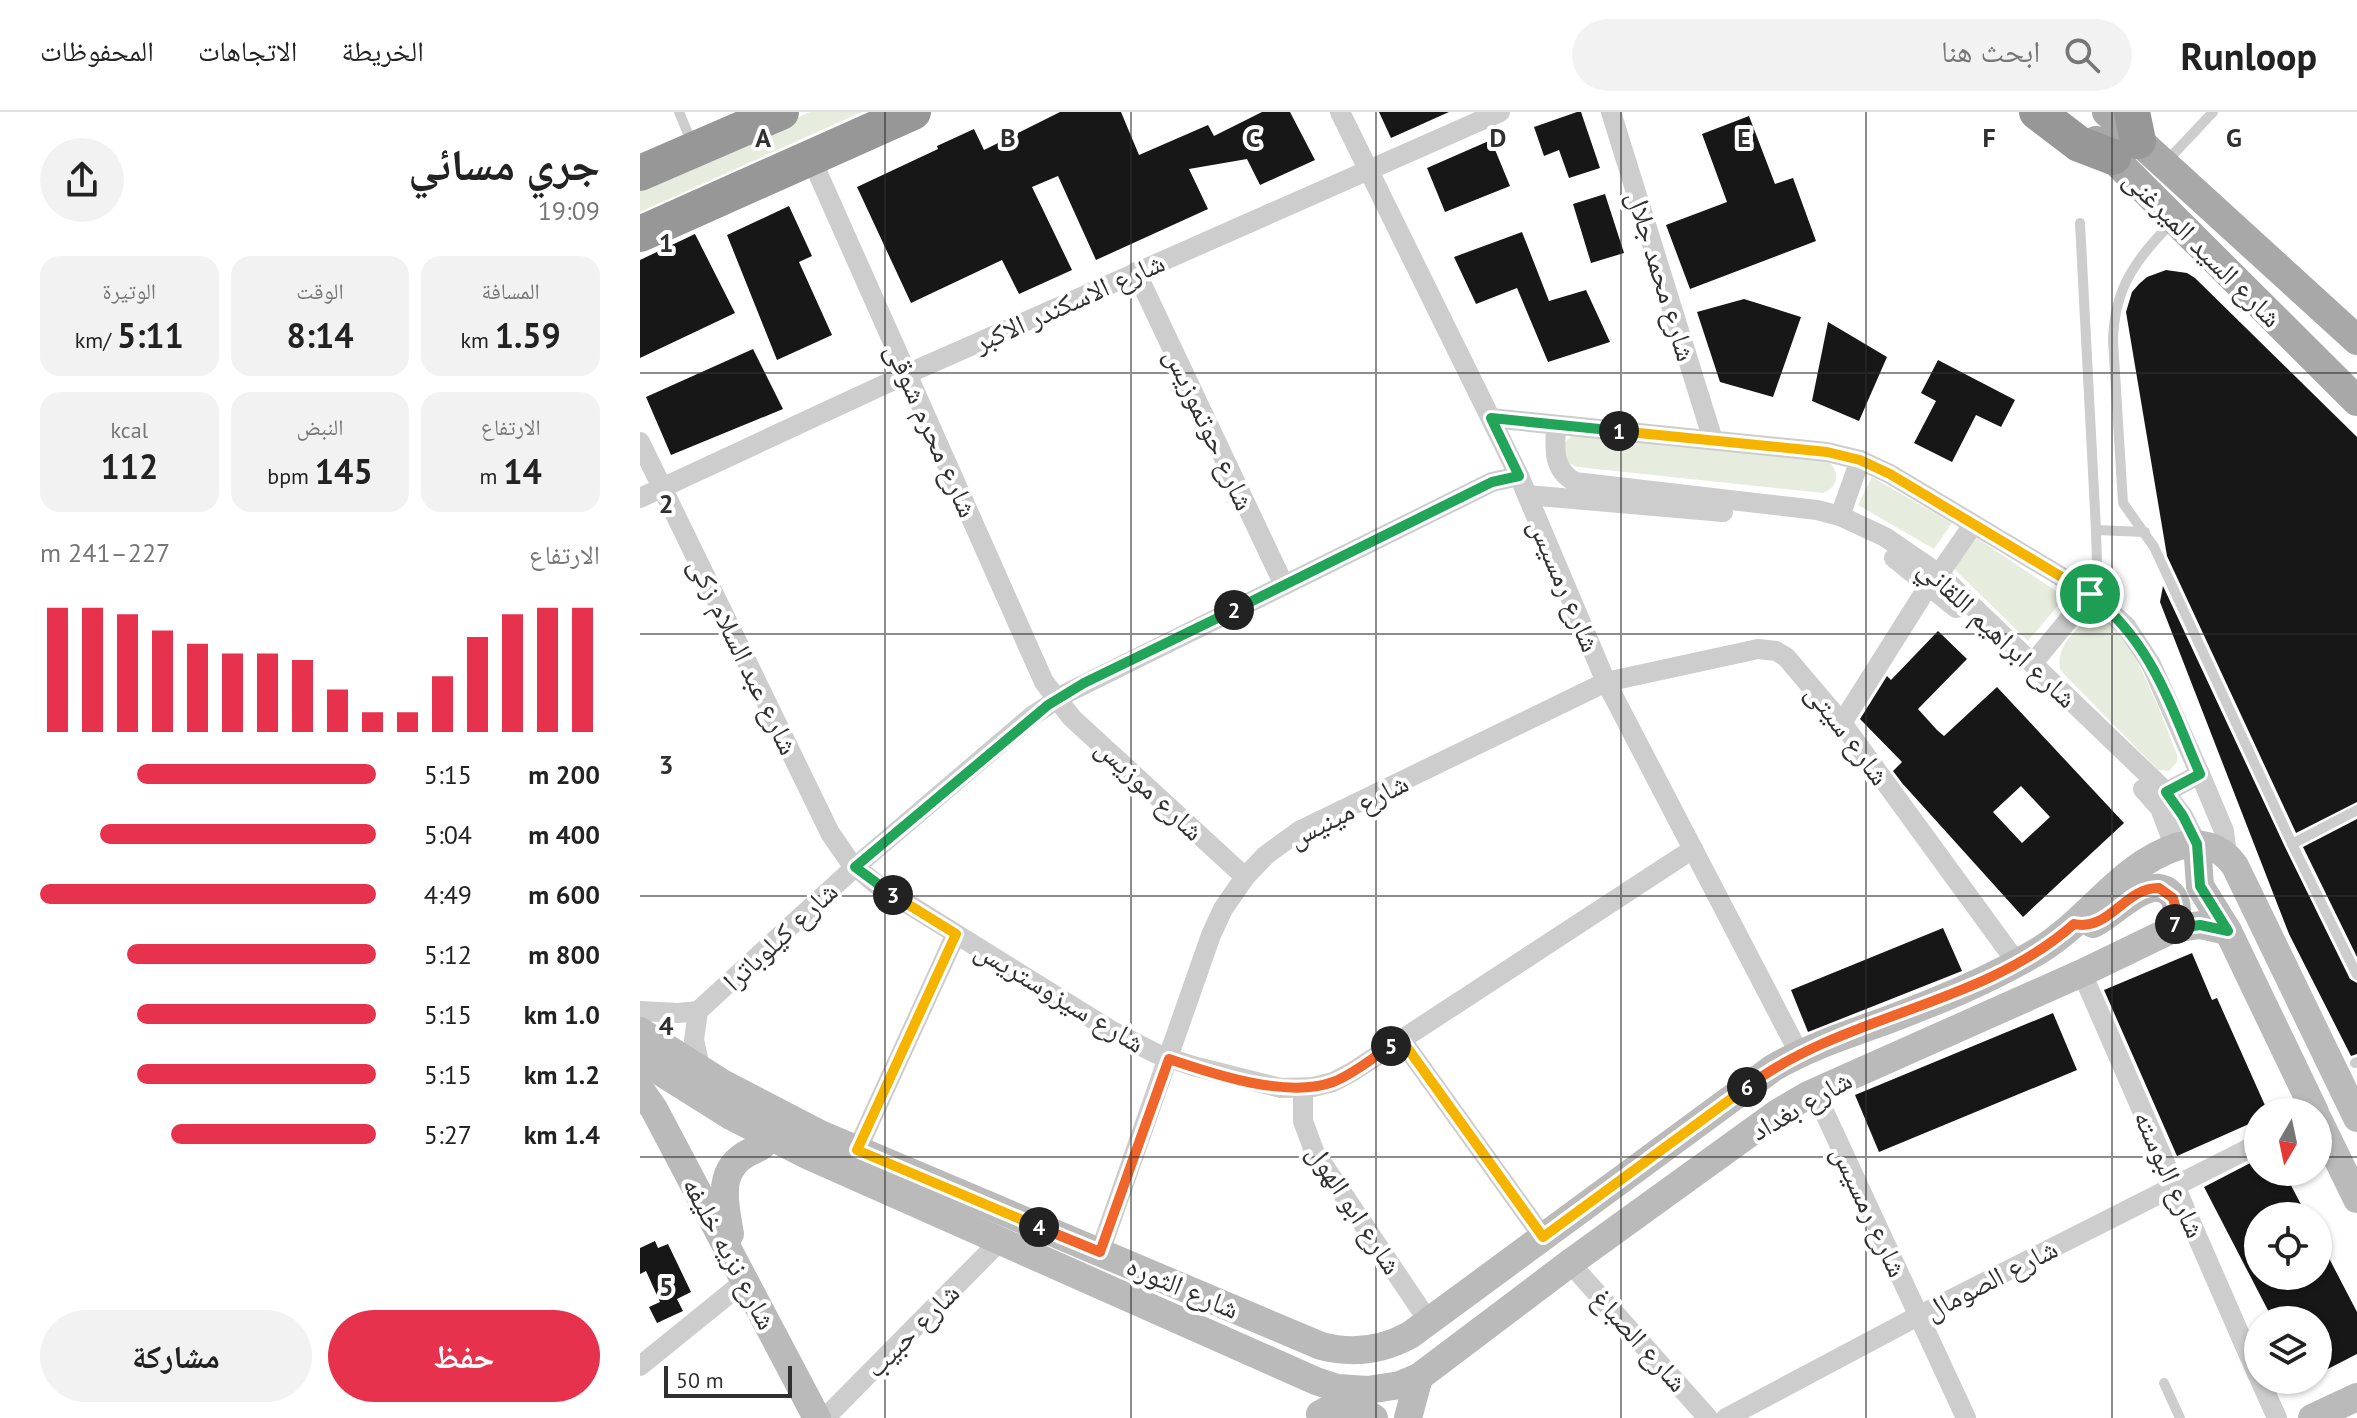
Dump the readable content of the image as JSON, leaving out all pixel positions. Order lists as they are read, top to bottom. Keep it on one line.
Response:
{"streets":{"highway":["شارع السيد الميرغنى"],"main road":["شارع ابراهيم اللقاني","شارع بغداد","شارع نزيه خليفه","شارع الثوره"],"street":["شارع محمد جلال","شارع الاسكندر الاكبر","شارع حوتموزيس","شارع محرم شوقى","شارع رمسيس","شارع عبد السلام زكى","شارع سيتى","شارع موزيس","شارع مينيس","شارع كيلوباترا","شارع سيزوستريس","شارع البوسته","شارع ابو الهول","شارع الصومال","شارع حبيب","شارع الصباغ"]},"crossings":[["شارع الاسكندر الاكبر","شارع حوتموزيس"],["شارع الاسكندر الاكبر","شارع محرم شوقى"],["شارع الاسكندر الاكبر","شارع رمسيس"],["شارع الاسكندر الاكبر","شارع عبد السلام زكى"],["شارع حوتموزيس","شارع كيلوباترا"],["شارع محرم شوقى","شارع موزيس"],["شارع محرم شوقى","شارع كيلوباترا"],["شارع رمسيس","شارع ابراهيم اللقاني"],["شارع رمسيس","شارع سيتى"],["شارع رمسيس","شارع مينيس"],["شارع رمسيس","شارع كيلوباترا"],["شارع رمسيس","شارع سيزوستريس"],["شارع رمسيس","شارع بغداد"],["شارع رمسيس","شارع الصومال"],["شارع ابراهيم اللقاني","شارع بغداد"],["شارع عبد السلام زكى","شارع كيلوباترا"],["شارع عبد السلام زكى","شارع سيزوستريس"],["شارع سيتى","شارع مينيس"],["شارع سيتى","شارع بغداد"],["شارع موزيس","شارع مينيس"],["شارع موزيس","شارع كيلوباترا"],["شارع مينيس","شارع سيزوستريس"],["شارع مينيس","شارع الثوره"],["شارع كيلوباترا","شارع سيزوستريس"],["شارع كيلوباترا","شارع الثوره"],["شارع سيزوستريس","شارع ابو الهول"],["شارع بغداد","شارع البوسته"],["شارع بغداد","شارع ابو الهول"],["شارع بغداد","شارع الثوره"],["شارع بغداد","شارع الصباغ"],["شارع البوسته","شارع الصومال"],["شارع ابو الهول","شارع الثوره"],["شارع الثوره","شارع حبيب"]],"scale_bar":"50 m","north":"bottom","page":{"header":"Runloop","search":"ابحث هنا","nav":["الخريطة","الاتجاهات","المحفوظات"],"heading":["جري مسائي","19:09"],"stats":[["المسافة","1.59 km"],["الوقت","8:14"],["الوتيرة","5:11 /km"],["الارتفاع","14 m"],["النبض","145 bpm"],["kcal","112"]],"pins":["1","2","3","7","5","6","4"],"chart":["الارتفاع","227–241 m"],"list":[{"name":"200 m","note":"5:15"},{"name":"400 m","note":"5:04"},{"name":"600 m","note":"4:49"},{"name":"800 m","note":"5:12"},{"name":"1.0 km","note":"5:15"},{"name":"1.2 km","note":"5:15"},{"name":"1.4 km","note":"5:27"}],"buttons":["حفظ","مشاركة"],"scale":"50 m"},"grid":{"columns":["A","B","C","D","E","F","G"],"rows":["1","2","3","4","5"]}}
